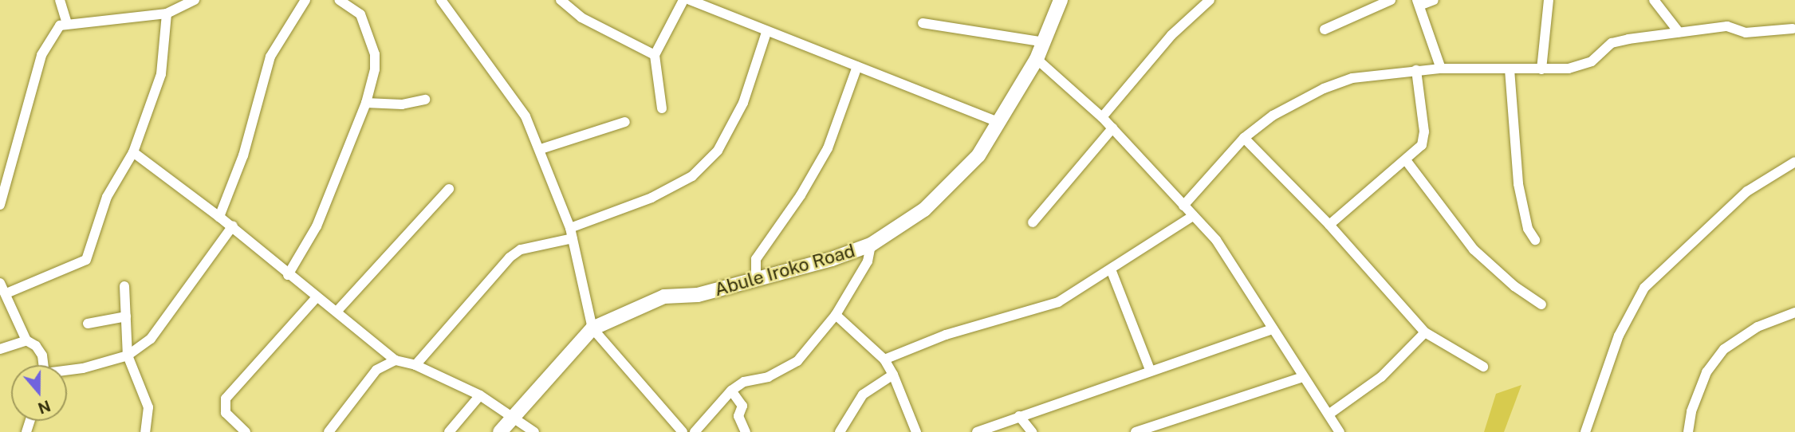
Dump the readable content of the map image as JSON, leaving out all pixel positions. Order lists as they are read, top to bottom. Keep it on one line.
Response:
{"streets":{"street":["Abule Iroko Road"]},"north":"bottom"}
